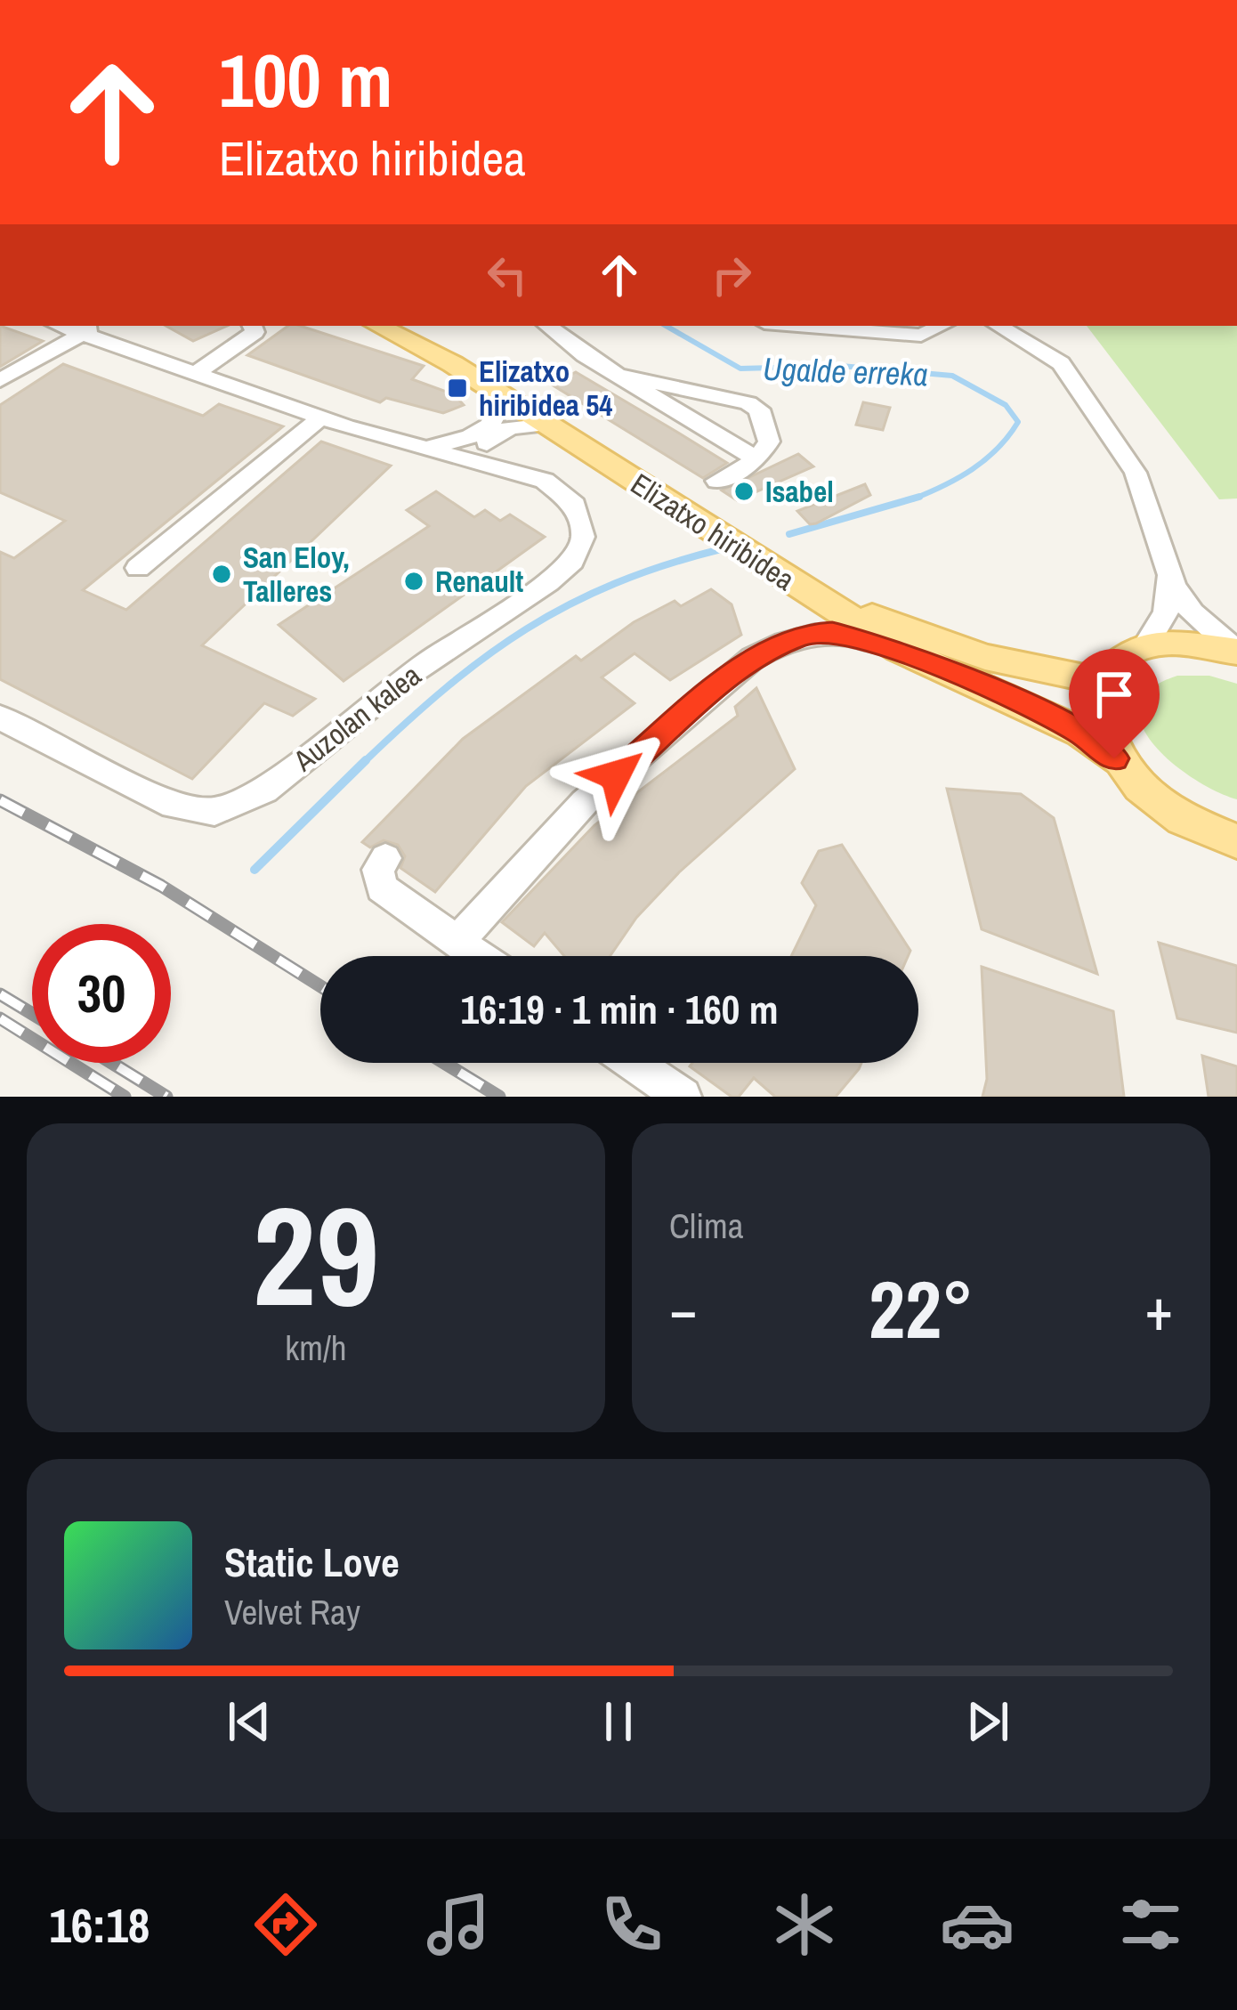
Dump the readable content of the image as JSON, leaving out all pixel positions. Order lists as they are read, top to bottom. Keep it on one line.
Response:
{"streets":{"main road":["Elizatxo hiribidea"],"street":["Auzolan kalea"]},"water":["Ugalde erreka"],"places":{"transit":["Elizatxo hiribidea 54"],"other":["Isabel","San Eloy, Talleres","Renault"]},"page":{"turn":["100 m","Elizatxo hiribidea"],"limit":"30","trip":"16:19 · 1 min · 160 m","tile":[["29","km/h"],"Clima"],"heat":["−","22°","+"],"song":["Static Love","Velvet Ray"],"tabs":"16:18"}}
